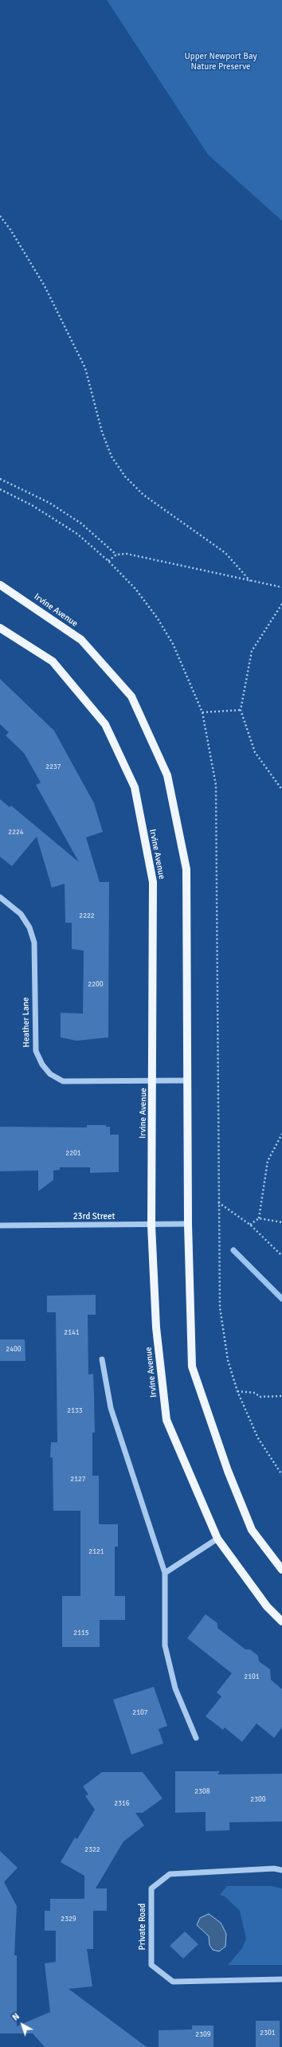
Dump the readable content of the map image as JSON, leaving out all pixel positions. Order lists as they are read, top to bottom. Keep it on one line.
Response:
{"streets":{"main road":["Irvine Avenue"],"street":["Heather Lane","23rd Street","Private Road"]},"crossings":[["Irvine Avenue","Heather Lane"],["Irvine Avenue","23rd Street"]],"parks":["Upper Newport Bay Nature Preserve"],"house_numbers":["2237","2224","2222","2200","2201","2141","2400","2133","2127","2121","2115","2101","2107","2308","2300","2316","2322","2329","2301","2309"],"north":"top left"}
